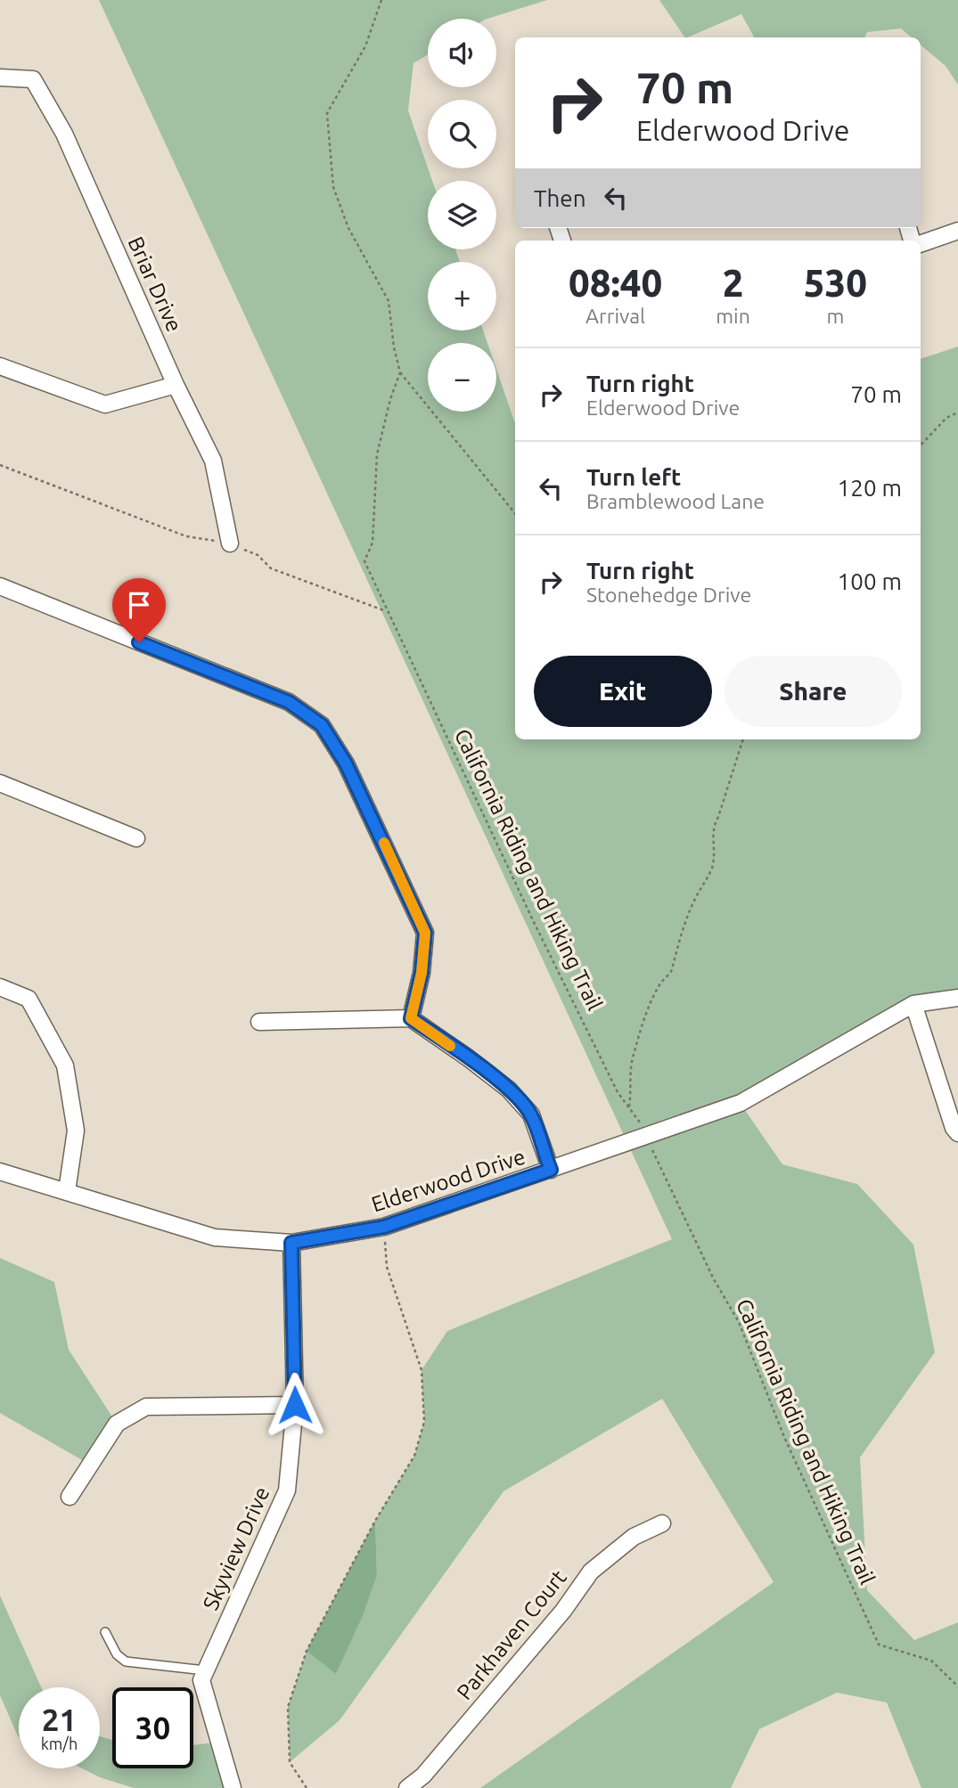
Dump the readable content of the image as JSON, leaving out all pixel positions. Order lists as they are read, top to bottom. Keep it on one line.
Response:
{"streets":{"street":["Briar Drive","Elderwood Drive","Skyview Drive","Parkhaven Court"],"path":["California Riding and Hiking Trail"]},"crossings":[["California Riding and Hiking Trail","Elderwood Drive"],["Elderwood Drive","Skyview Drive"]],"page":{"map_buttons":["+","−"],"turn":["70 m","Elderwood Drive"],"then":"Then","eta":["08:40","Arrival","2","min","530","m"],"list":[{"name":"Turn right","note":"Elderwood Drive","value":"70 m"},{"name":"Turn left","note":"Bramblewood Lane","value":"120 m"},{"name":"Turn right","note":"Stonehedge Drive","value":"100 m"}],"buttons":["Exit","Share"],"speed":"21 km/h","limit":"30"}}
